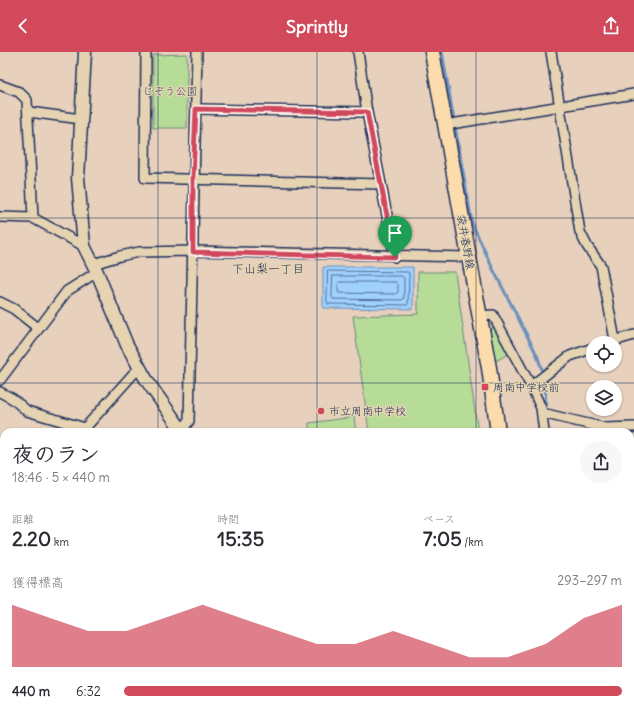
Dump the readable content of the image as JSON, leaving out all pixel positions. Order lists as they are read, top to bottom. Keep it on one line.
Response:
{"streets":{"main road":["袋井春野線"]},"districts":["下山梨一丁目"],"parks":["じぞう公園"],"places":{"transit":["周南中学校前"],"other":["市立周南中学校"]},"page":{"header":"Sprintly","heading":["夜のラン","18:46 · 5 × 440 m"],"stats":[["距離","2.20 km"],["時間","15:35"],["ペース","7:05 /km"]],"chart":["獲得標高","293–297 m"],"list":[{"name":"440 m","note":"6:32"}]}}
